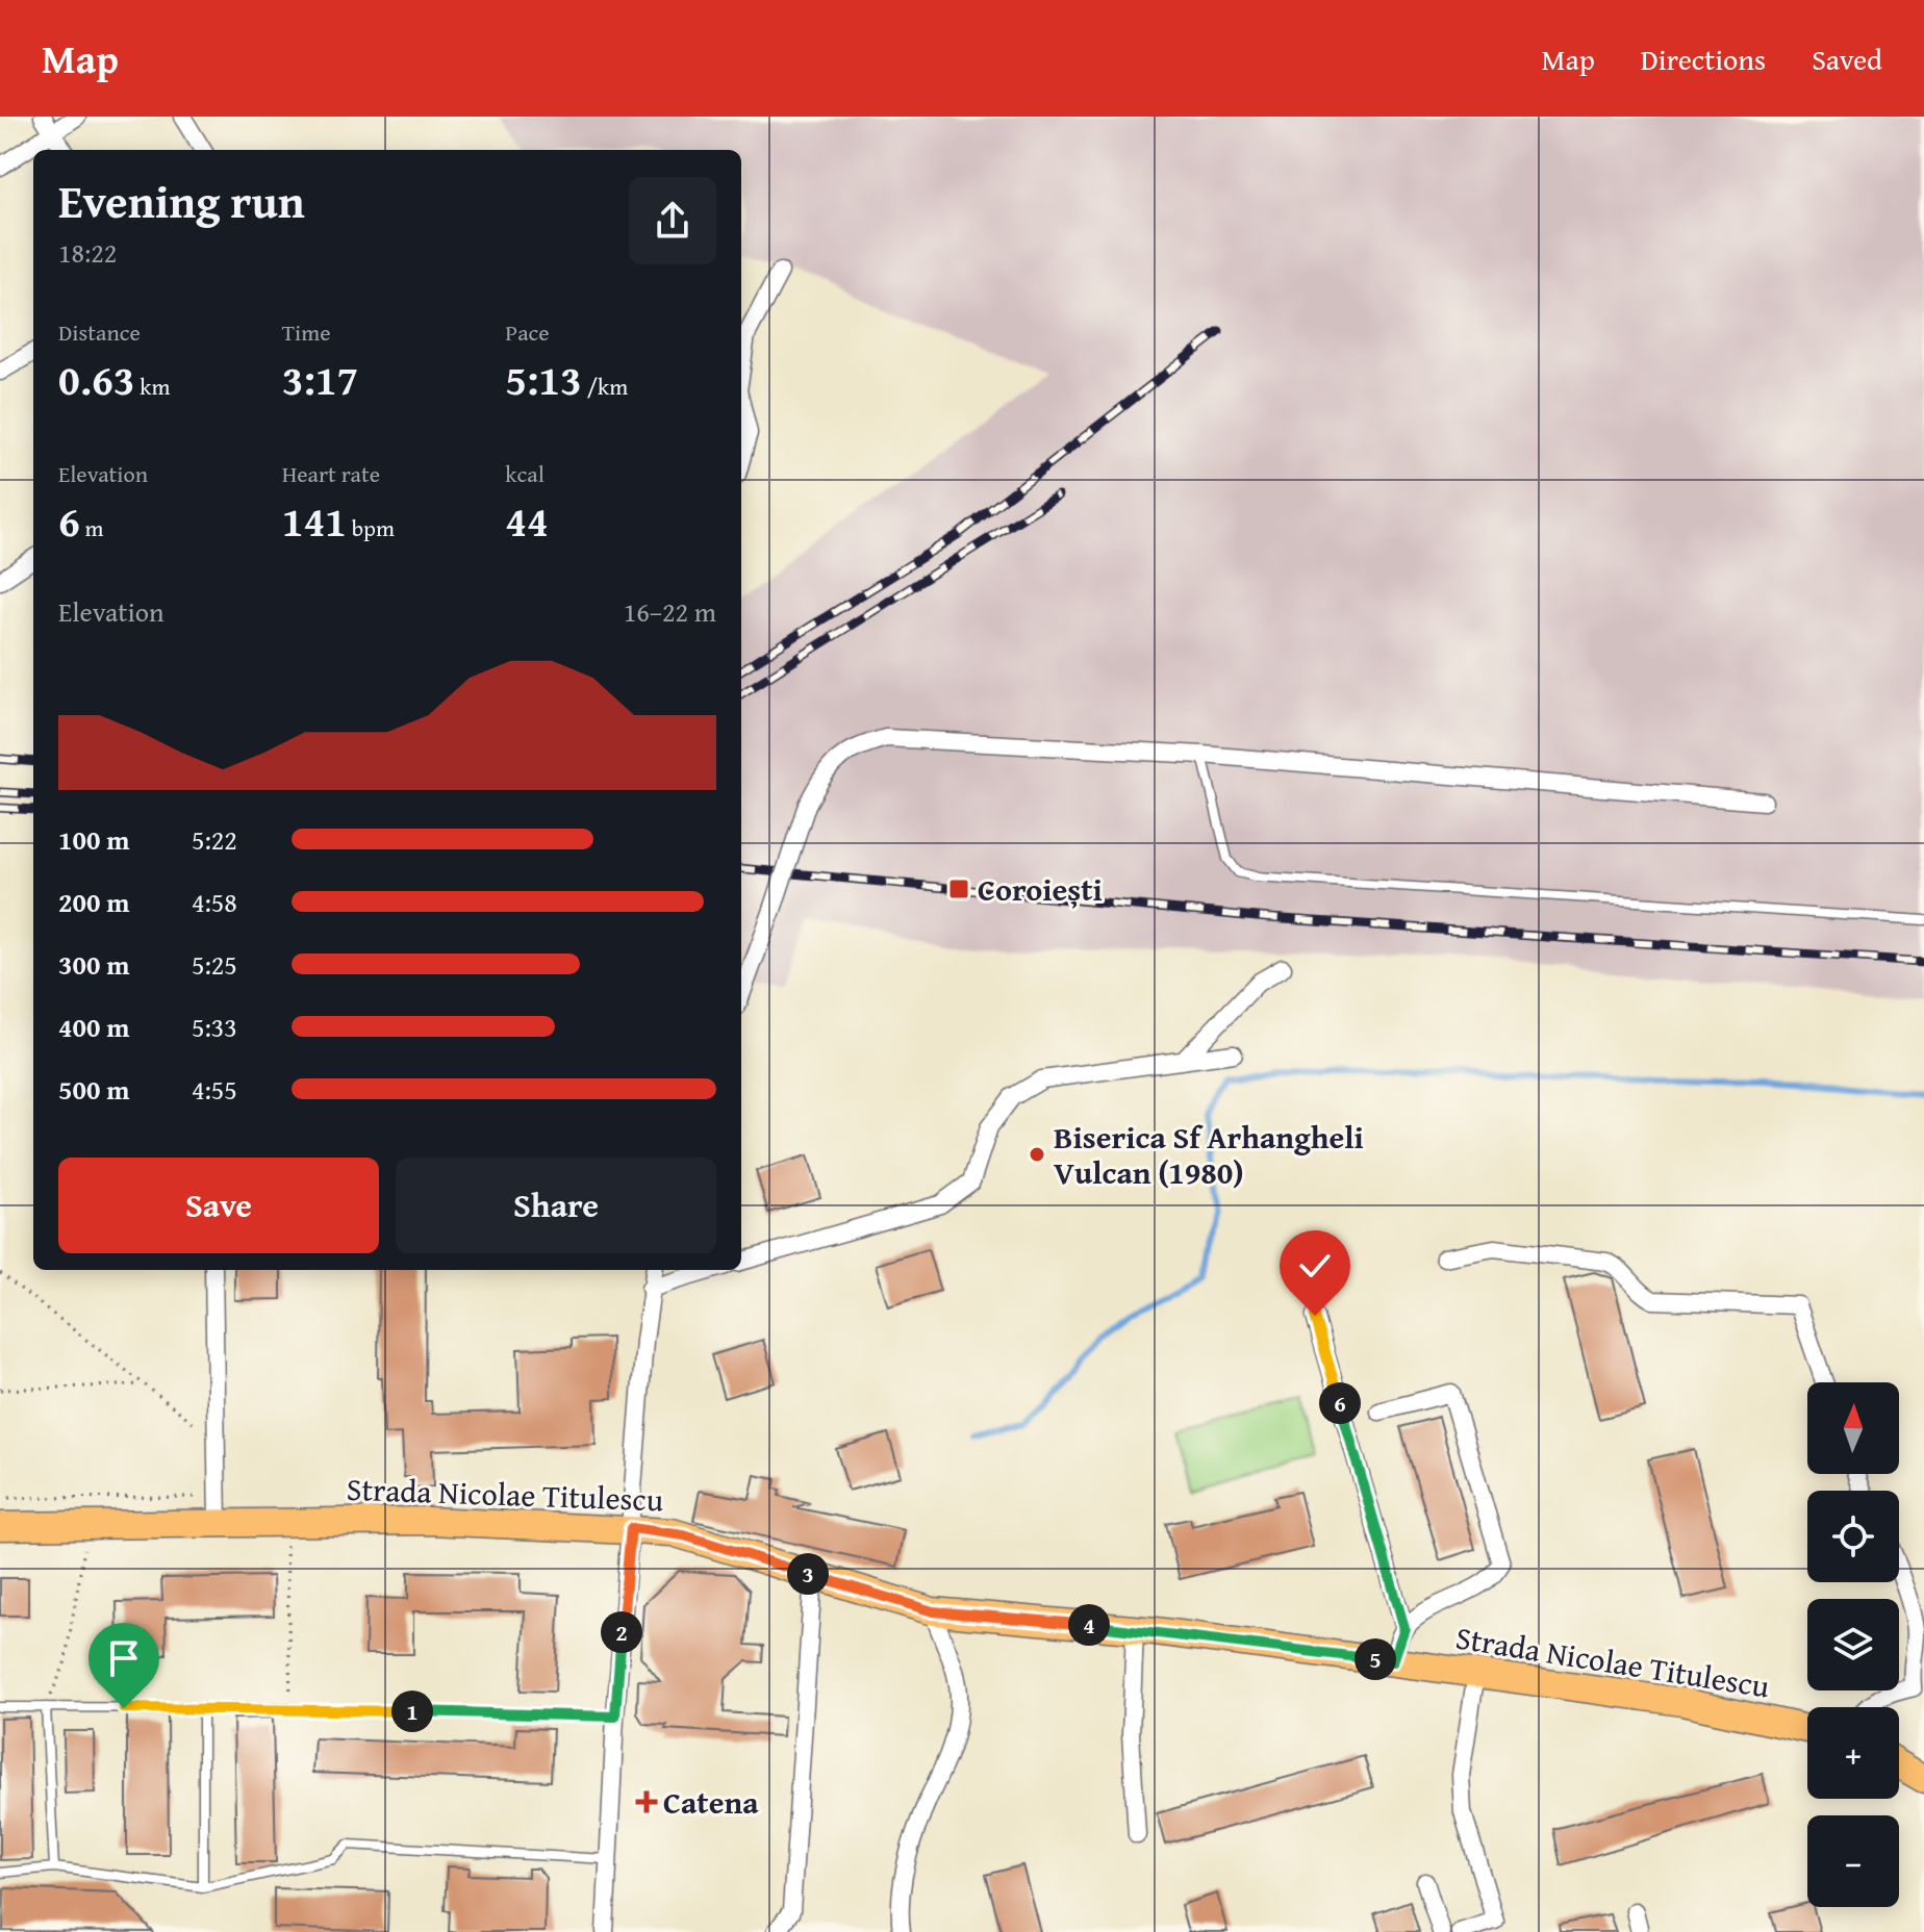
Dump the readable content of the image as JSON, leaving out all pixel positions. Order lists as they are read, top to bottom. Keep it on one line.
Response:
{"streets":{"main road":["Strada Nicolae Titulescu"]},"places":{"transit":["Coroiești"],"other":["Biserica Sf Arhangheli Vulcan (1980)"],"health":["Catena"]},"north":"top","page":{"header":"Map","nav":["Map","Directions","Saved"],"heading":["Evening run","18:22"],"stats":[["Distance","0.63 km"],["Time","3:17"],["Pace","5:13 /km"],["Elevation","6 m"],["Heart rate","141 bpm"],["kcal","44"]],"chart":["Elevation","16–22 m"],"list":[{"name":"100 m","note":"5:22"},{"name":"200 m","note":"4:58"},{"name":"300 m","note":"5:25"},{"name":"400 m","note":"5:33"},{"name":"500 m","note":"4:55"}],"buttons":["Save","Share"],"map_buttons":["+","−"],"pins":["6","3","4","2","5","1"]}}
